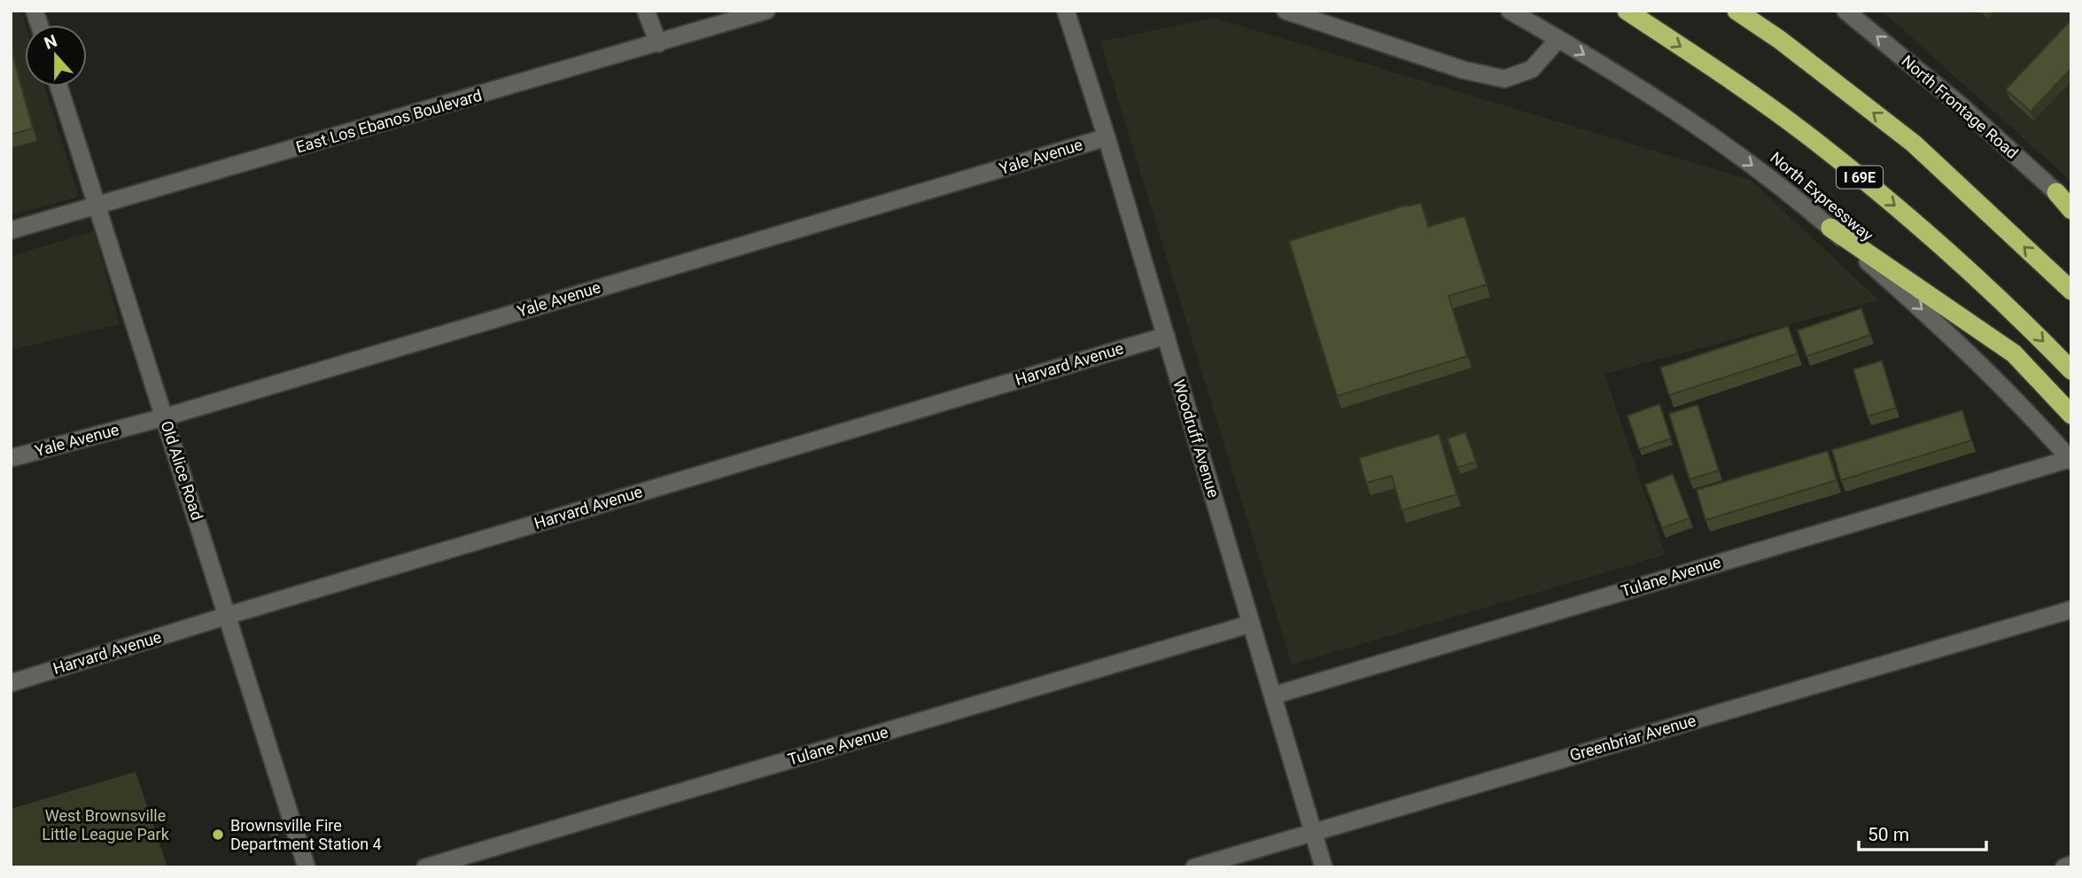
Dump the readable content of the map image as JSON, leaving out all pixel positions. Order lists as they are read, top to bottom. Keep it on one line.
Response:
{"streets":{"highway":["I 69E"],"street":["North Frontage Road","East Los Ebanos Boulevard","Yale Avenue","North Expressway","Harvard Avenue","Woodruff Avenue","Old Alice Road","Tulane Avenue","Greenbriar Avenue"]},"crossings":[["East Los Ebanos Boulevard","Old Alice Road"],["Yale Avenue","Woodruff Avenue"],["Yale Avenue","Old Alice Road"],["North Expressway","Tulane Avenue"],["Harvard Avenue","Woodruff Avenue"],["Harvard Avenue","Old Alice Road"],["Woodruff Avenue","Tulane Avenue"],["Woodruff Avenue","Greenbriar Avenue"]],"one_way":["North Frontage Road","North Expressway"],"parks":["West Brownsville Little League Park"],"places":["Brownsville Fire Department Station 4"],"scale_bar":"50 m","north":"top"}
